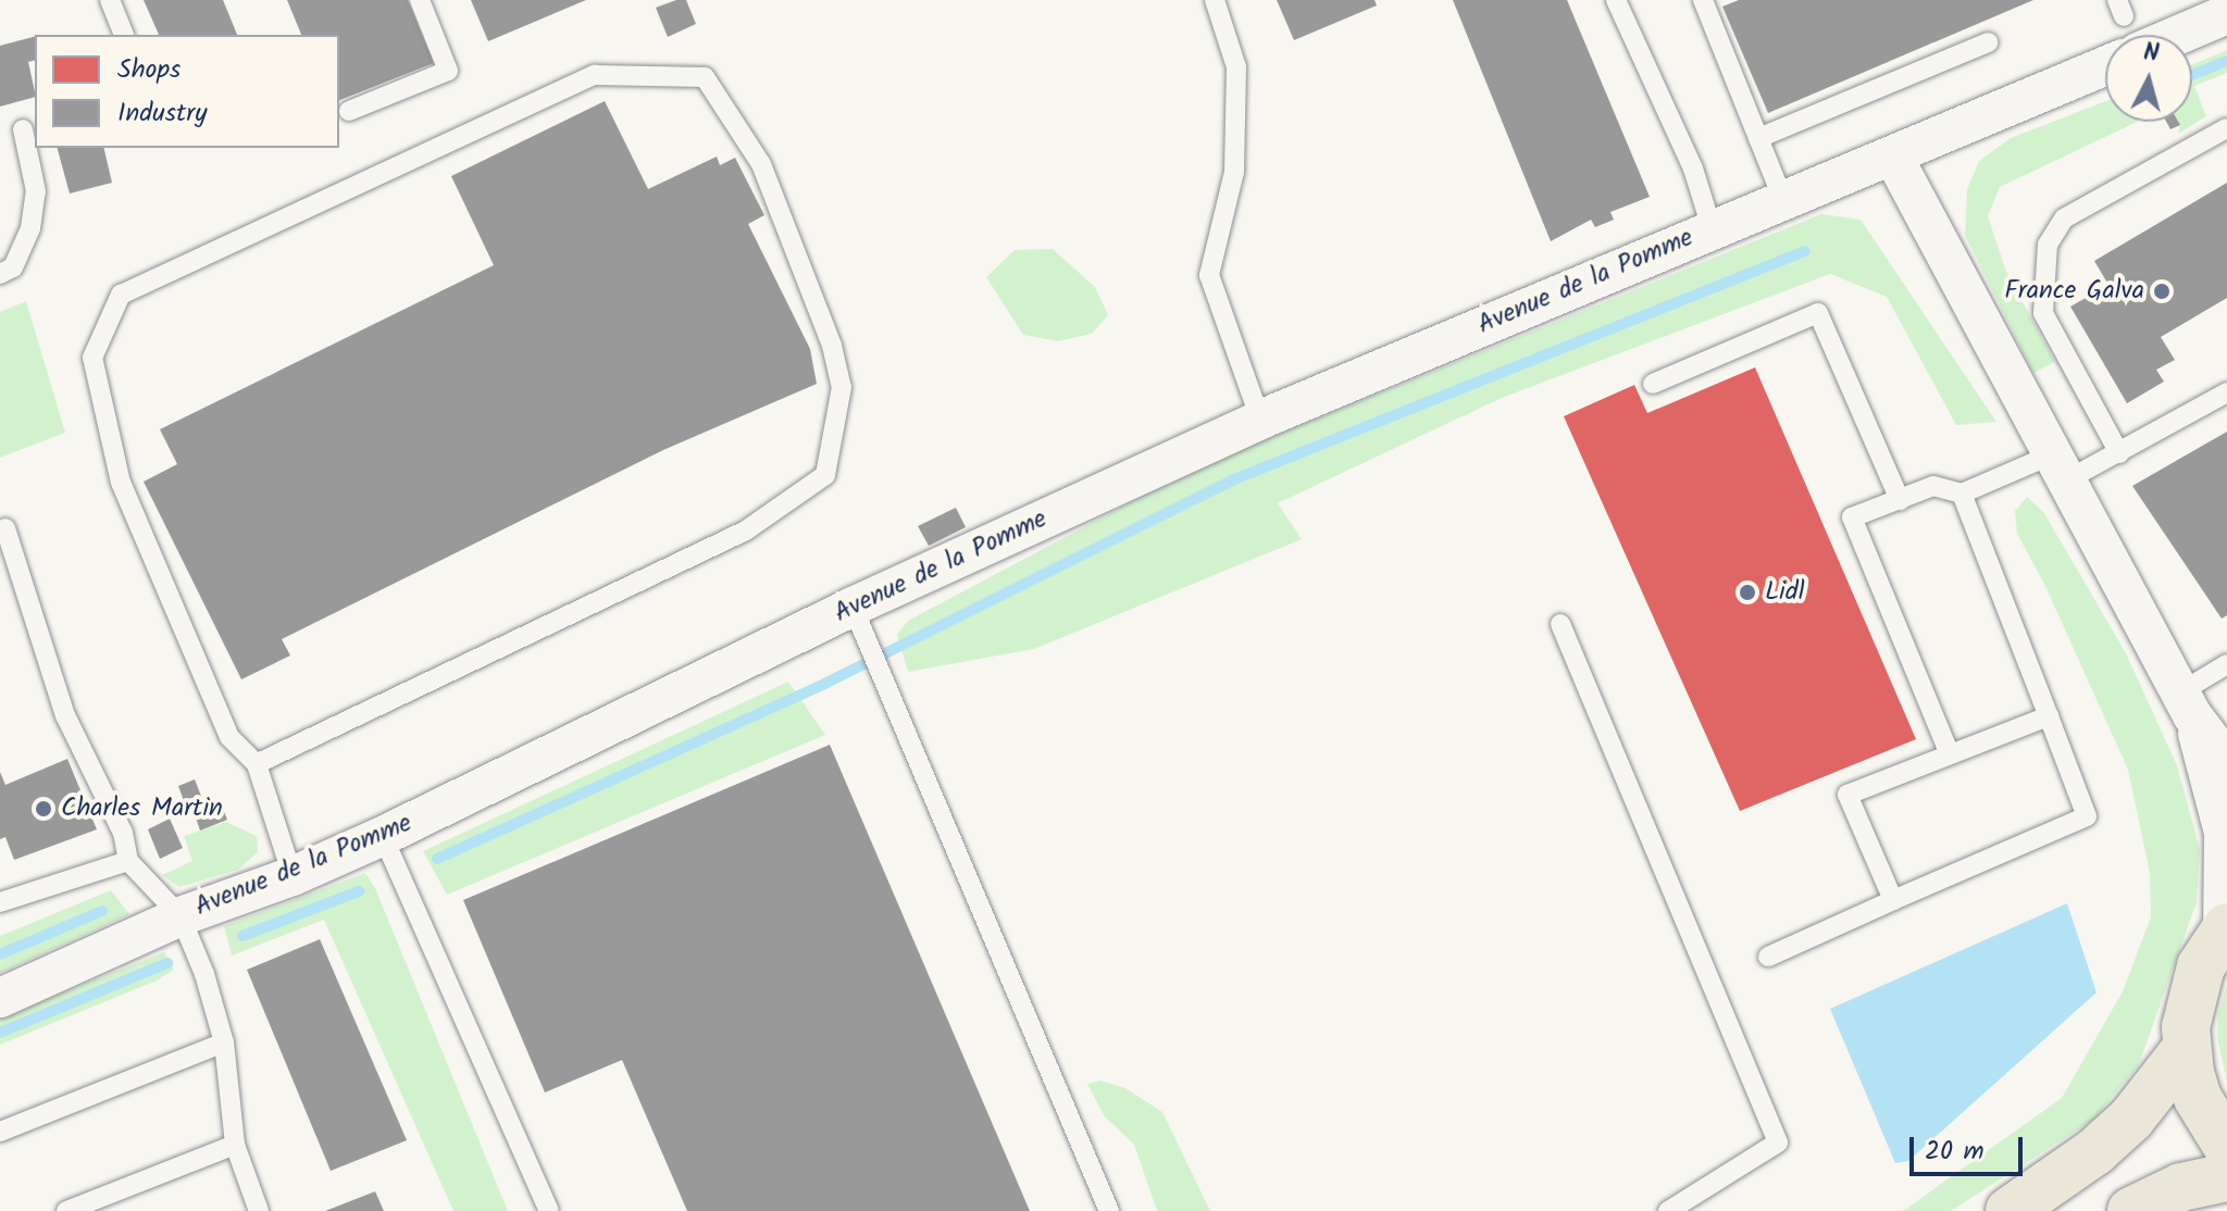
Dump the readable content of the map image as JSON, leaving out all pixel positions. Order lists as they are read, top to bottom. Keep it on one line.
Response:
{"streets":{"street":["Avenue de la Pomme"]},"places":["France Galva","Lidl","Charles Martin"],"legend":["Shops","Industry"],"scale_bar":"20 m","north":"top"}
